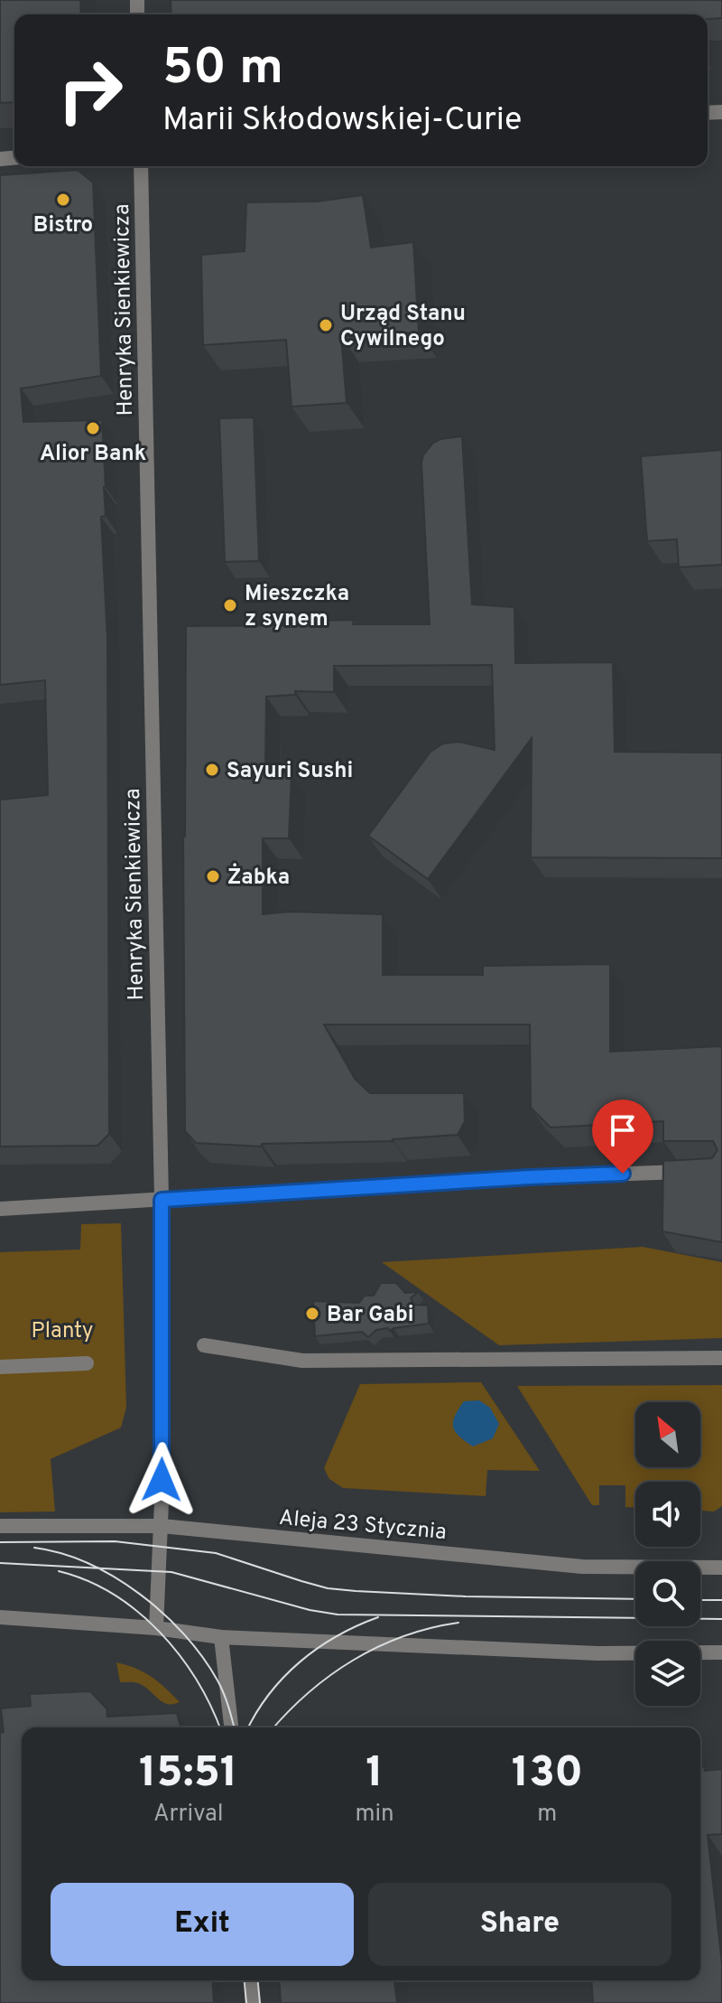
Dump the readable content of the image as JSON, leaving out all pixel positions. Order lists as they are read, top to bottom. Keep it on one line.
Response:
{"streets":{"street":["Henryka Sienkiewicza","Aleja 23 Stycznia"]},"crossings":[["Henryka Sienkiewicza","Aleja 23 Stycznia"]],"parks":["Planty"],"places":["Bistro","Urząd Stanu Cywilnego","Alior Bank","Mieszczka z synem","Sayuri Sushi","Żabka","Bar Gabi"],"north":"top left","page":{"turn":["50 m","Marii Skłodowskiej-Curie"],"eta":["15:51","Arrival","1","min","130","m"],"buttons":["Exit","Share"]}}
